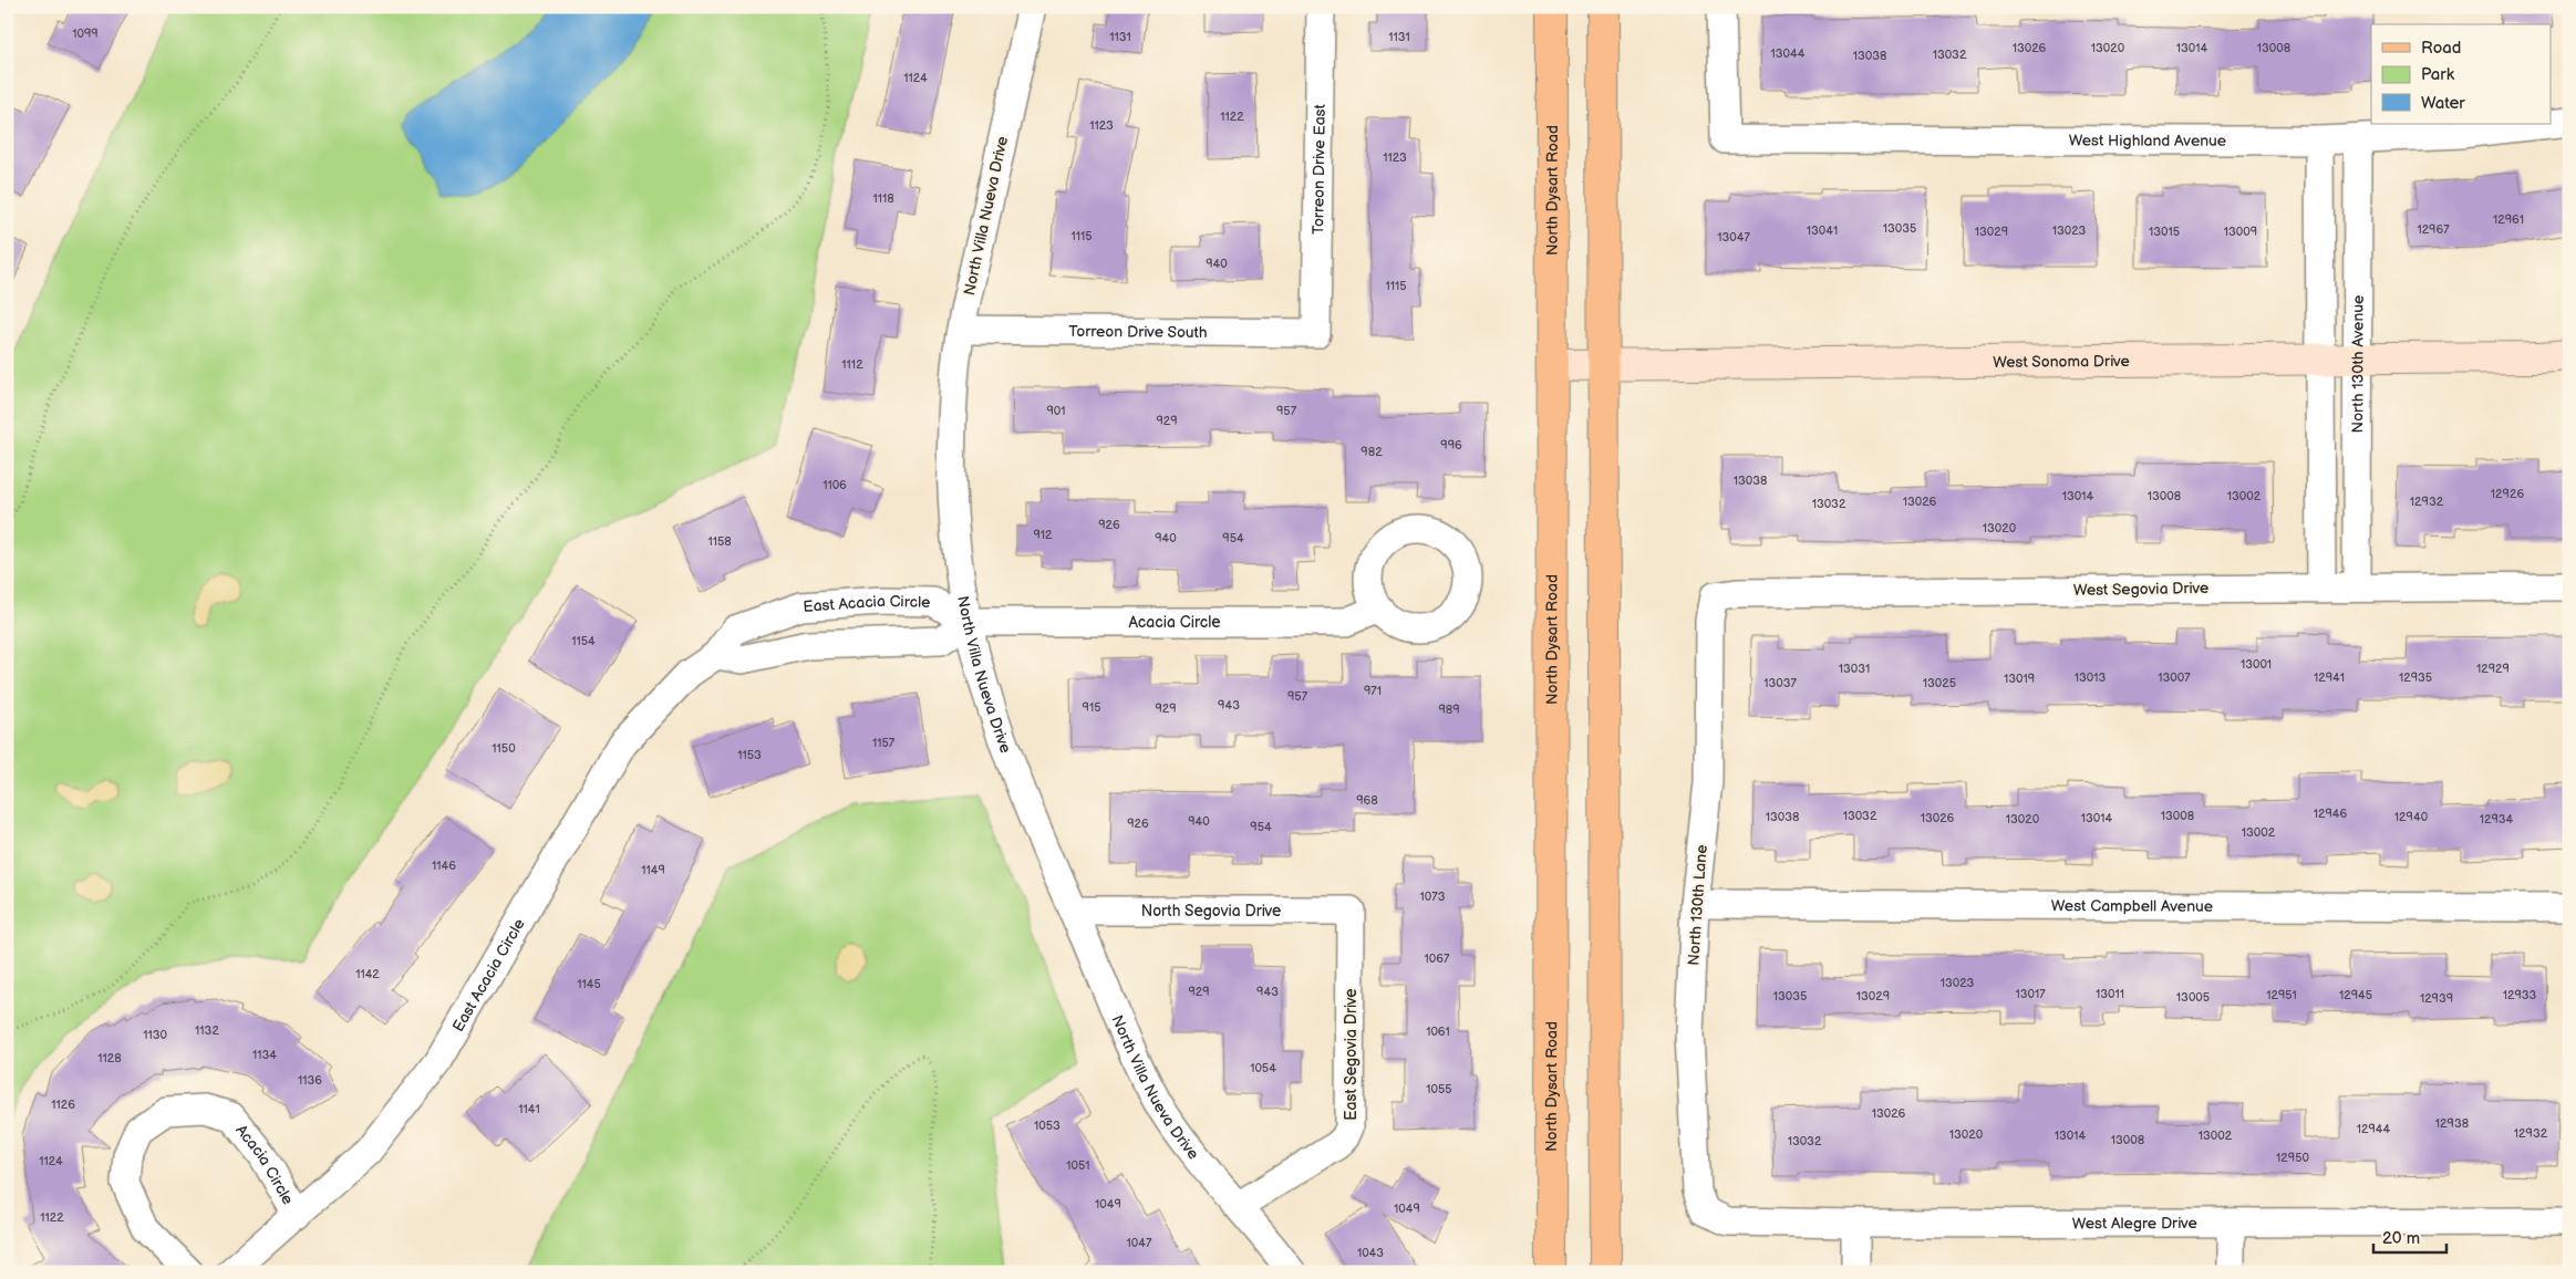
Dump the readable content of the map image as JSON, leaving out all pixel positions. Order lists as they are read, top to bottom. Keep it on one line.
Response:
{"streets":{"main road":["North Dysart Road"],"street":["West Highland Avenue","Torreon Drive East","North Villa Nueva Drive","Torreon Drive South","West Sonoma Drive","North 130th Avenue","West Segovia Drive","East Acacia Circle","Acacia Circle","North 130th Lane","West Campbell Avenue","North Segovia Drive","East Segovia Drive","West Alegre Drive"]},"crossings":[["West Highland Avenue","North 130th Avenue"],["Torreon Drive East","Torreon Drive South"],["North Dysart Road","West Sonoma Drive"],["North Villa Nueva Drive","Torreon Drive South"],["North Villa Nueva Drive","East Acacia Circle"],["North Villa Nueva Drive","Acacia Circle"],["North Villa Nueva Drive","North Segovia Drive"],["North Villa Nueva Drive","East Segovia Drive"],["West Sonoma Drive","North 130th Avenue"],["North 130th Avenue","West Segovia Drive"],["West Segovia Drive","North 130th Lane"],["East Acacia Circle","Acacia Circle"],["North 130th Lane","West Campbell Avenue"],["North 130th Lane","West Alegre Drive"],["North Segovia Drive","East Segovia Drive"]],"house_numbers":["1099","1131","1131","13026","13020","13014","13008","13044","13032","13038","1124","1122","1123","1123","1118","12961","13035","12967","13041","13023","13029","13015","13009","1115","13047","940","1115","1112","901","957","929","996","982","13038","1106","12926","13014","13008","13002","13026","12932","13032","926","13020","912","940","954","1158","1154","13001","13031","12929","13013","13007","12941","12935","13019","13037","13025","971","957","943","915","929","989","1157","1150","1153","968","12946","13032","13008","13038","12940","13026","13014","13020","12934","940","926","954","13002","1146","1149","1073","1067","1142","13023","1145","929","943","13017","13011","12951","12945","12933","13035","13029","13005","12939","1132","1061","1130","1134","1128","1054","1136","1055","1126","1141","13026","12938","1053","12944","12932","13020","13014","13002","13008","13032","12950","1124","1051","1049","1049","1122","1047","1043"],"legend":["Road","Park","Water"],"scale_bar":"20 m"}
